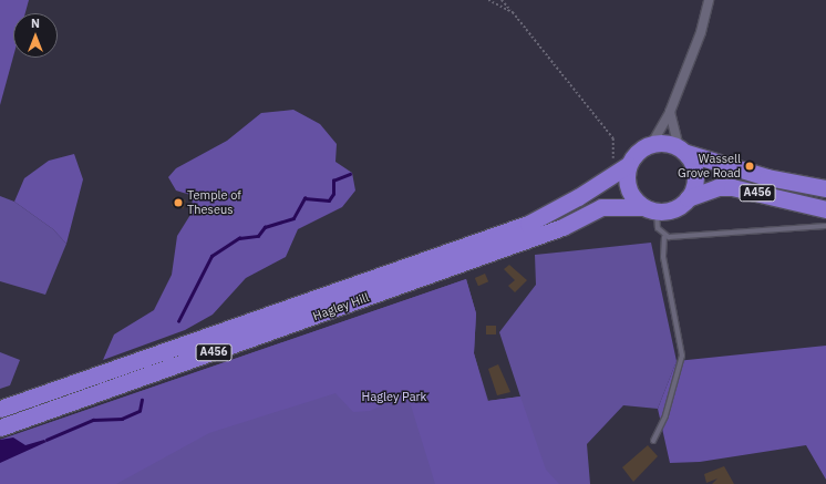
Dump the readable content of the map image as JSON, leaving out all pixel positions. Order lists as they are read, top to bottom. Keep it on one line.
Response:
{"streets":{"highway":["A456","Hagley Hill"]},"crossings":[["A456","Hagley Hill"]],"parks":["Hagley Park"],"places":["Wassell Grove Road","Temple of Theseus"],"north":"top"}
